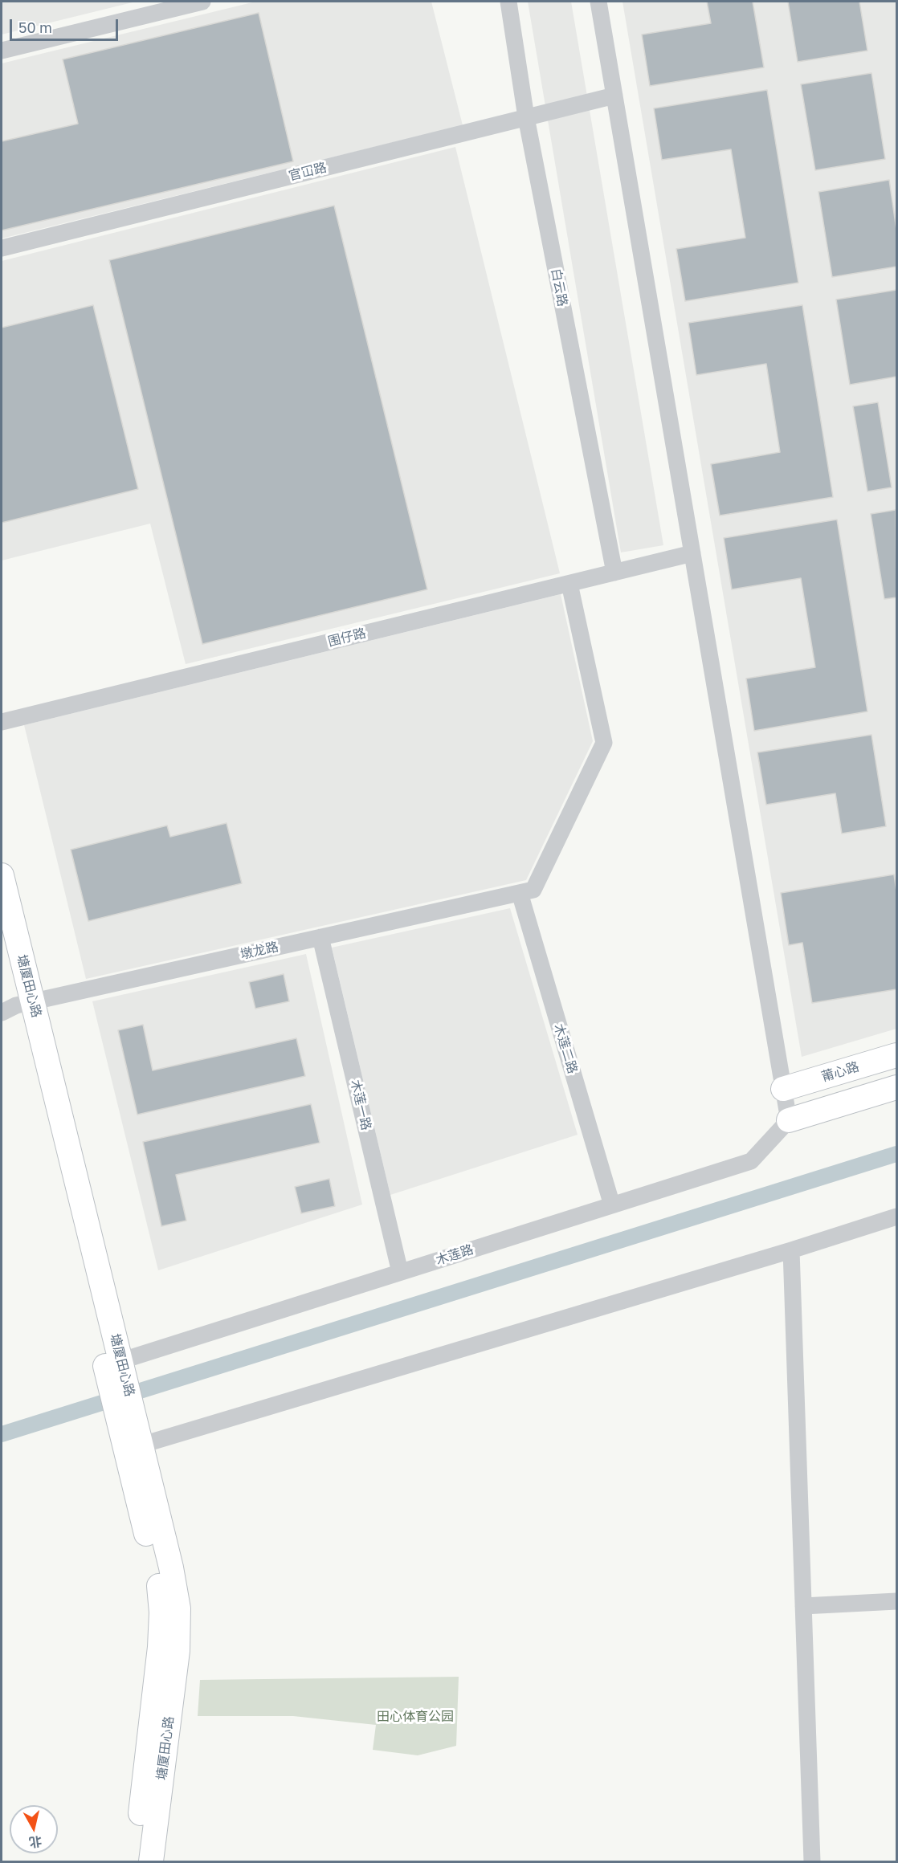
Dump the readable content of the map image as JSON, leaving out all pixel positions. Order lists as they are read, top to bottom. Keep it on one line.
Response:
{"streets":{"main road":["塘厦田心路","莆心路"],"street":["官冚路","白云路","围仔路","墩龙路","木莲二路","木莲一路","木莲路"]},"crossings":[["官冚路","白云路"],["白云路","围仔路"],["围仔路","墩龙路"],["墩龙路","塘厦田心路"],["墩龙路","木莲二路"],["墩龙路","木莲一路"],["塘厦田心路","木莲路"],["木莲二路","木莲路"],["木莲一路","木莲路"]],"parks":["田心体育公园"],"scale_bar":"50 m","north":"bottom"}
